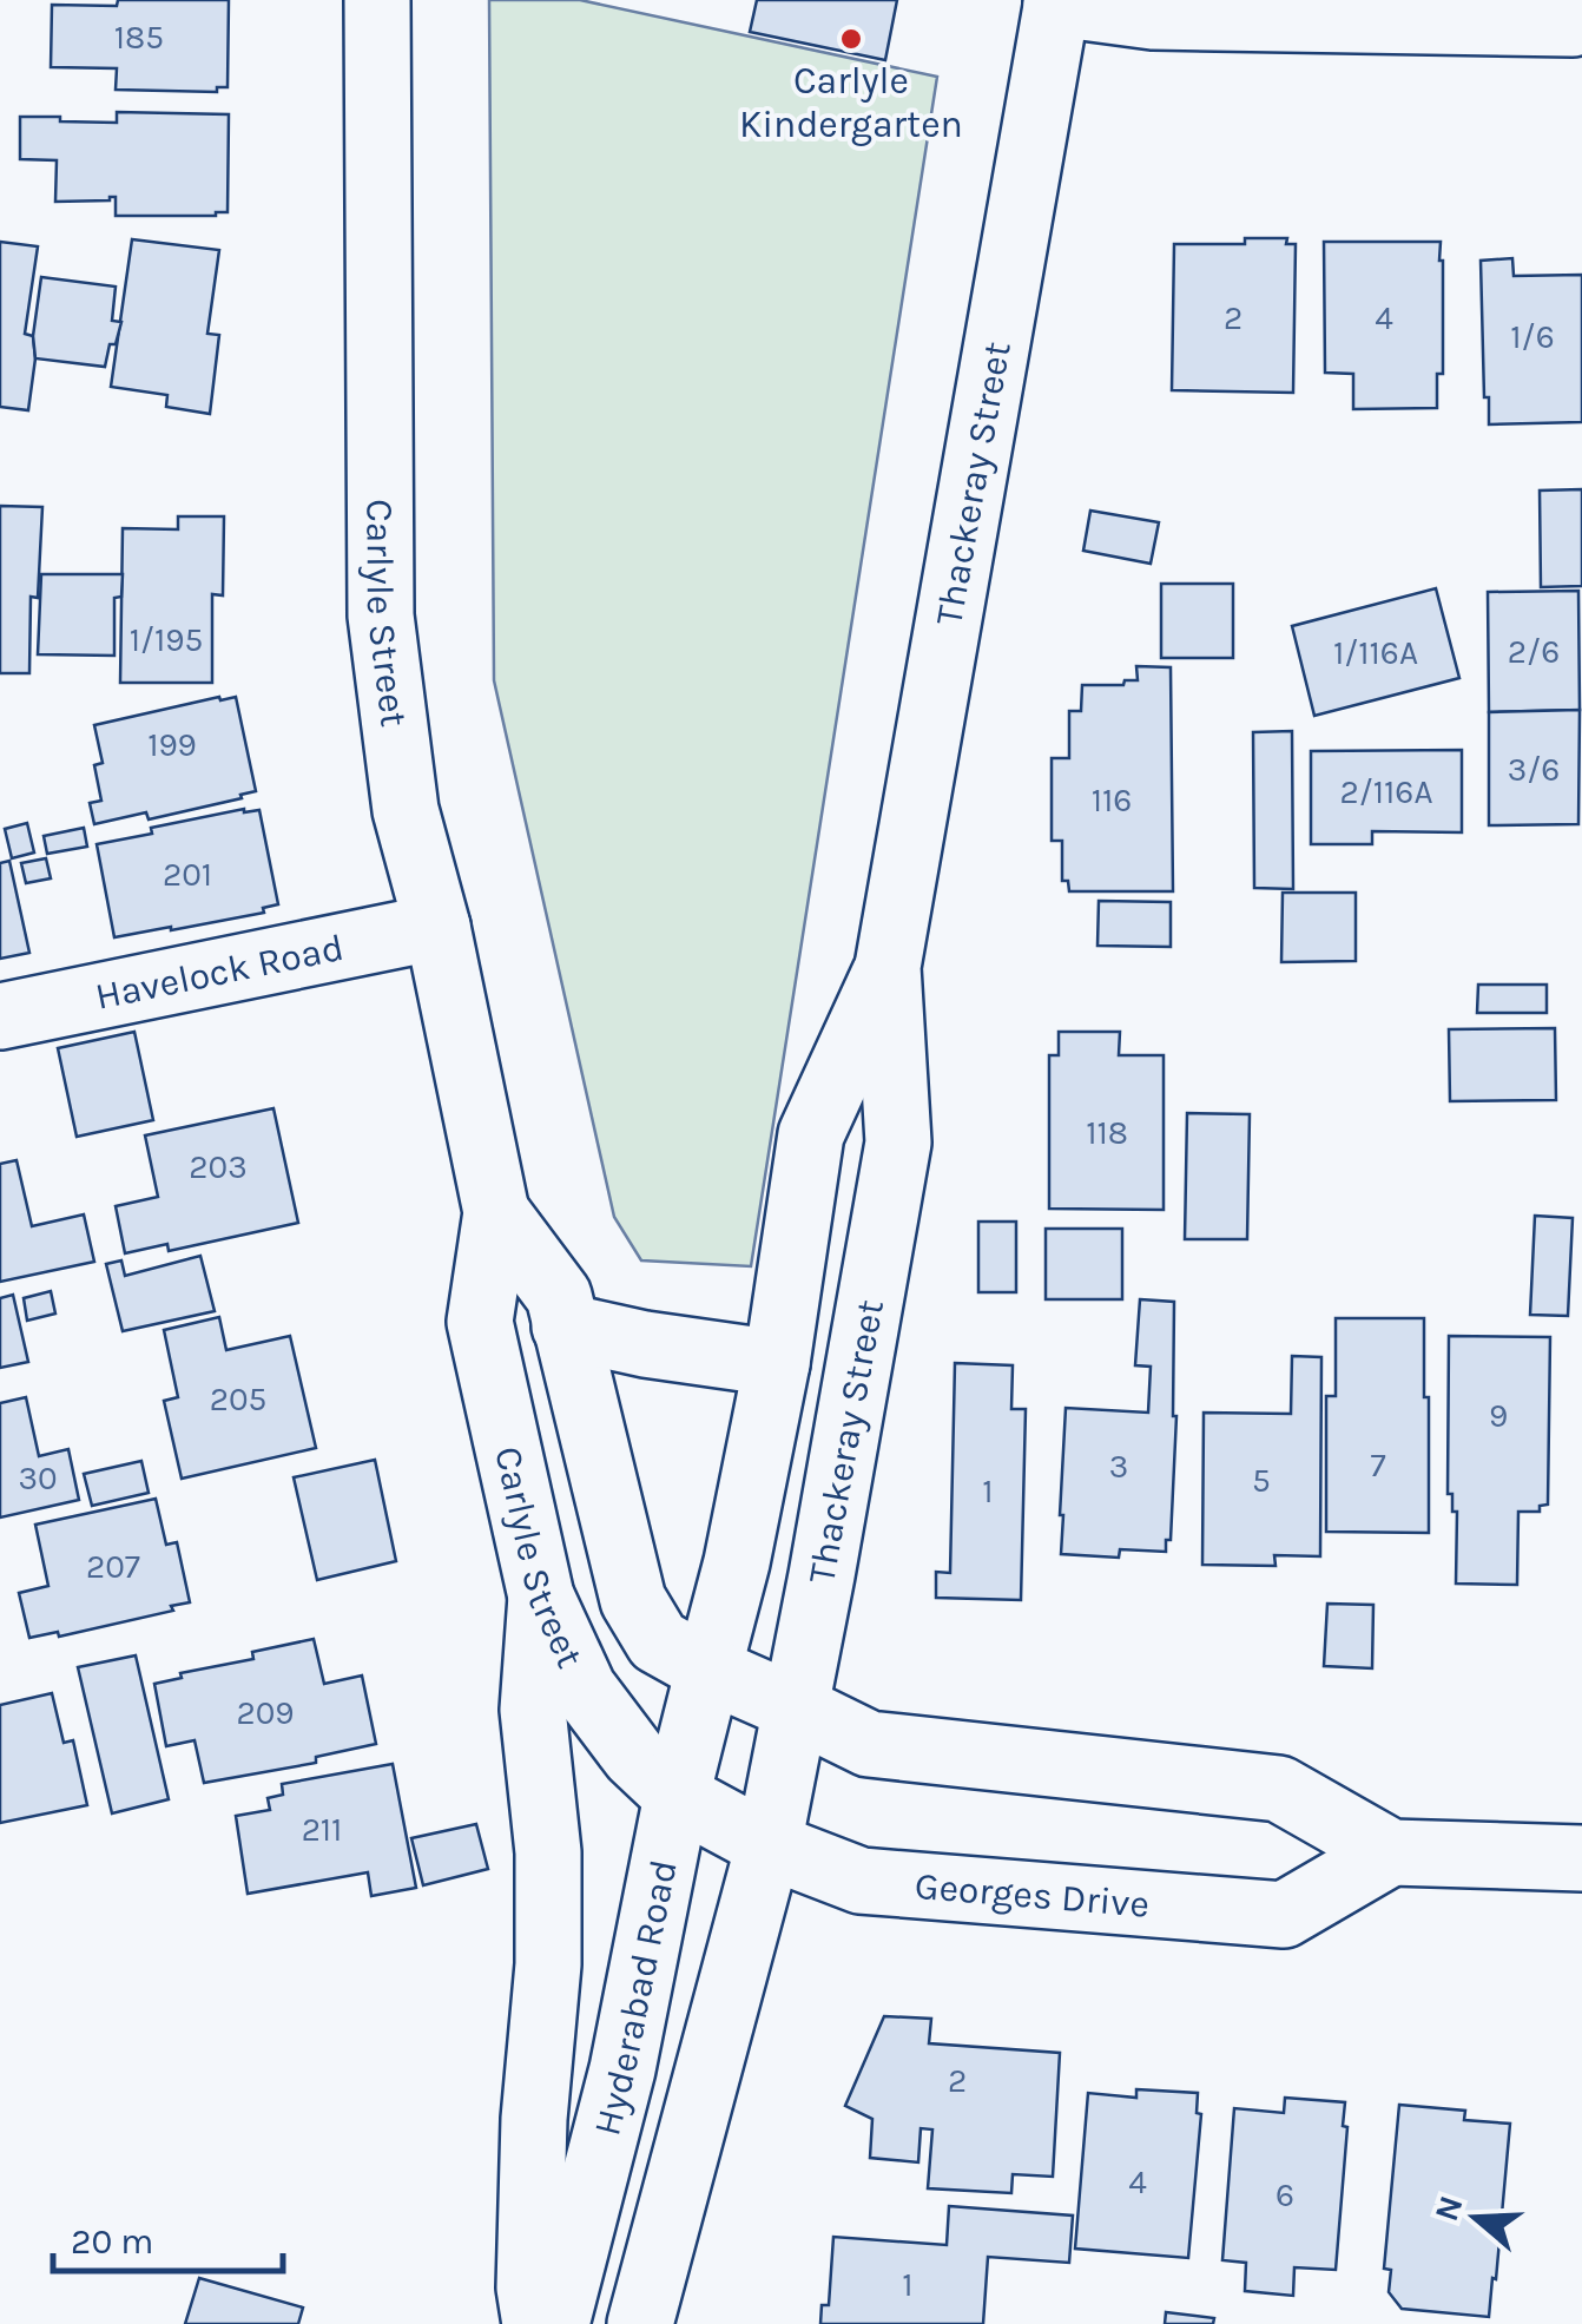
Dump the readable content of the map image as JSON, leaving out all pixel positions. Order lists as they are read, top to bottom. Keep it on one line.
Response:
{"streets":{"main road":["Thackeray Street","Carlyle Street","Havelock Road","Georges Drive","Hyderabad Road"]},"crossings":[["Thackeray Street","Carlyle Street"],["Thackeray Street","Georges Drive"],["Thackeray Street","Hyderabad Road"],["Carlyle Street","Havelock Road"],["Carlyle Street","Georges Drive"],["Carlyle Street","Hyderabad Road"],["Georges Drive","Hyderabad Road"]],"places":["Carlyle Kindergarten"],"house_numbers":["185","2","4","1/6","1/195","2/6","1/116A","199","3/6","2/116A","116","201","118","203","205","9","7","3","30","5","1","207","209","211","2","4","6","1"],"scale_bar":"20 m","north":"left"}
